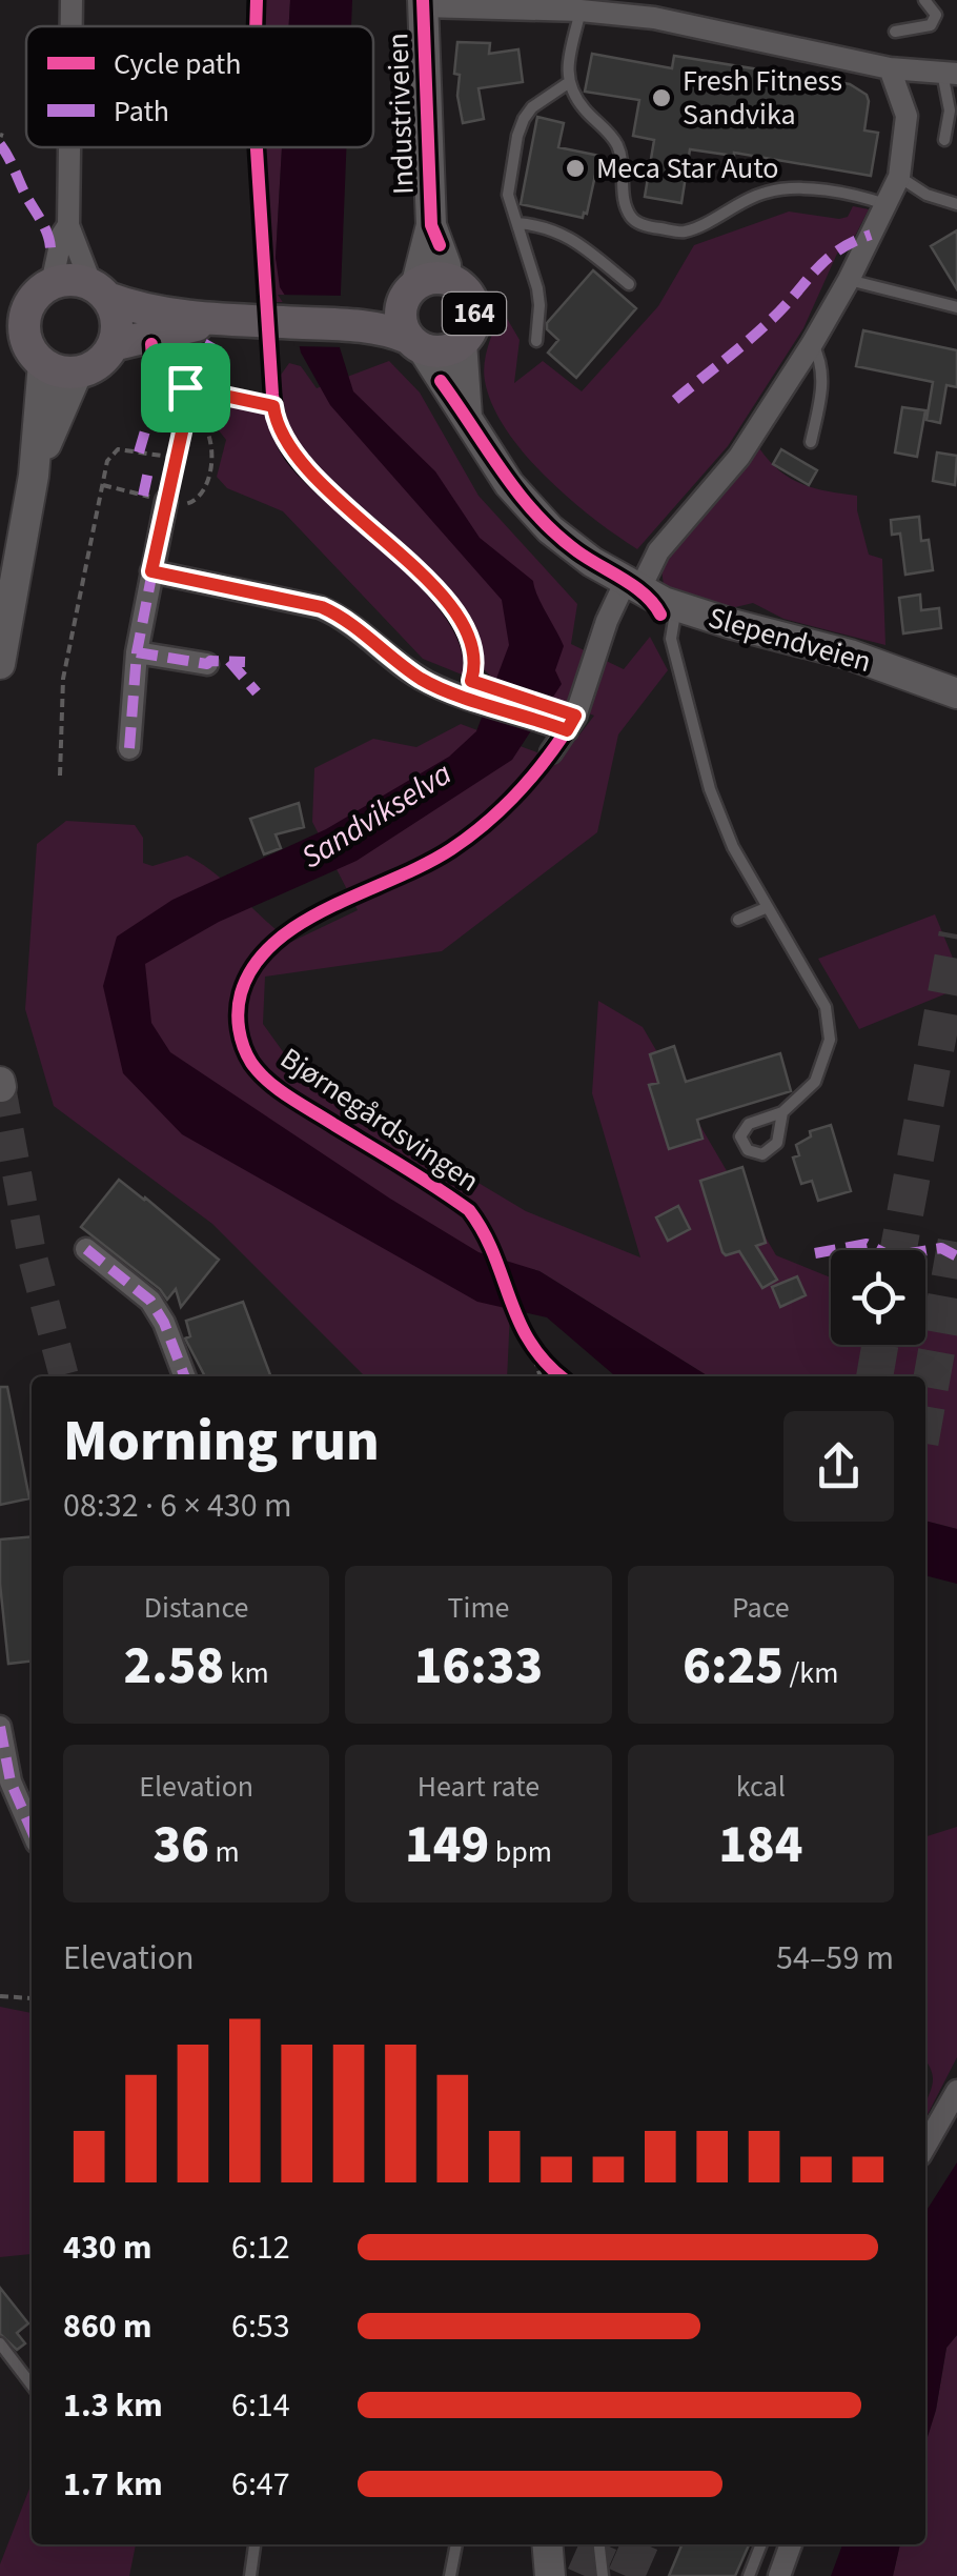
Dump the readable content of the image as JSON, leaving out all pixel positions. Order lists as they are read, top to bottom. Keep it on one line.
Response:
{"streets":{"main road":["Industriveien","164","Slependveien"],"cycle path":["Bjørnegårdsvingen"]},"crossings":[["Industriveien","164"],["Industriveien","Slependveien"]],"water":["Sandvikselva"],"places":["Fresh Fitness Sandvika","Meca Star Auto"],"legend":["Cycle path","Path"],"page":{"heading":["Morning run","08:32 · 6 × 430 m"],"stats":[["Distance","2.58 km"],["Time","16:33"],["Pace","6:25 /km"],["Elevation","36 m"],["Heart rate","149 bpm"],["kcal","184"]],"chart":["Elevation","54–59 m"],"list":[{"name":"430 m","note":"6:12"},{"name":"860 m","note":"6:53"},{"name":"1.3 km","note":"6:14"},{"name":"1.7 km","note":"6:47"}]}}
